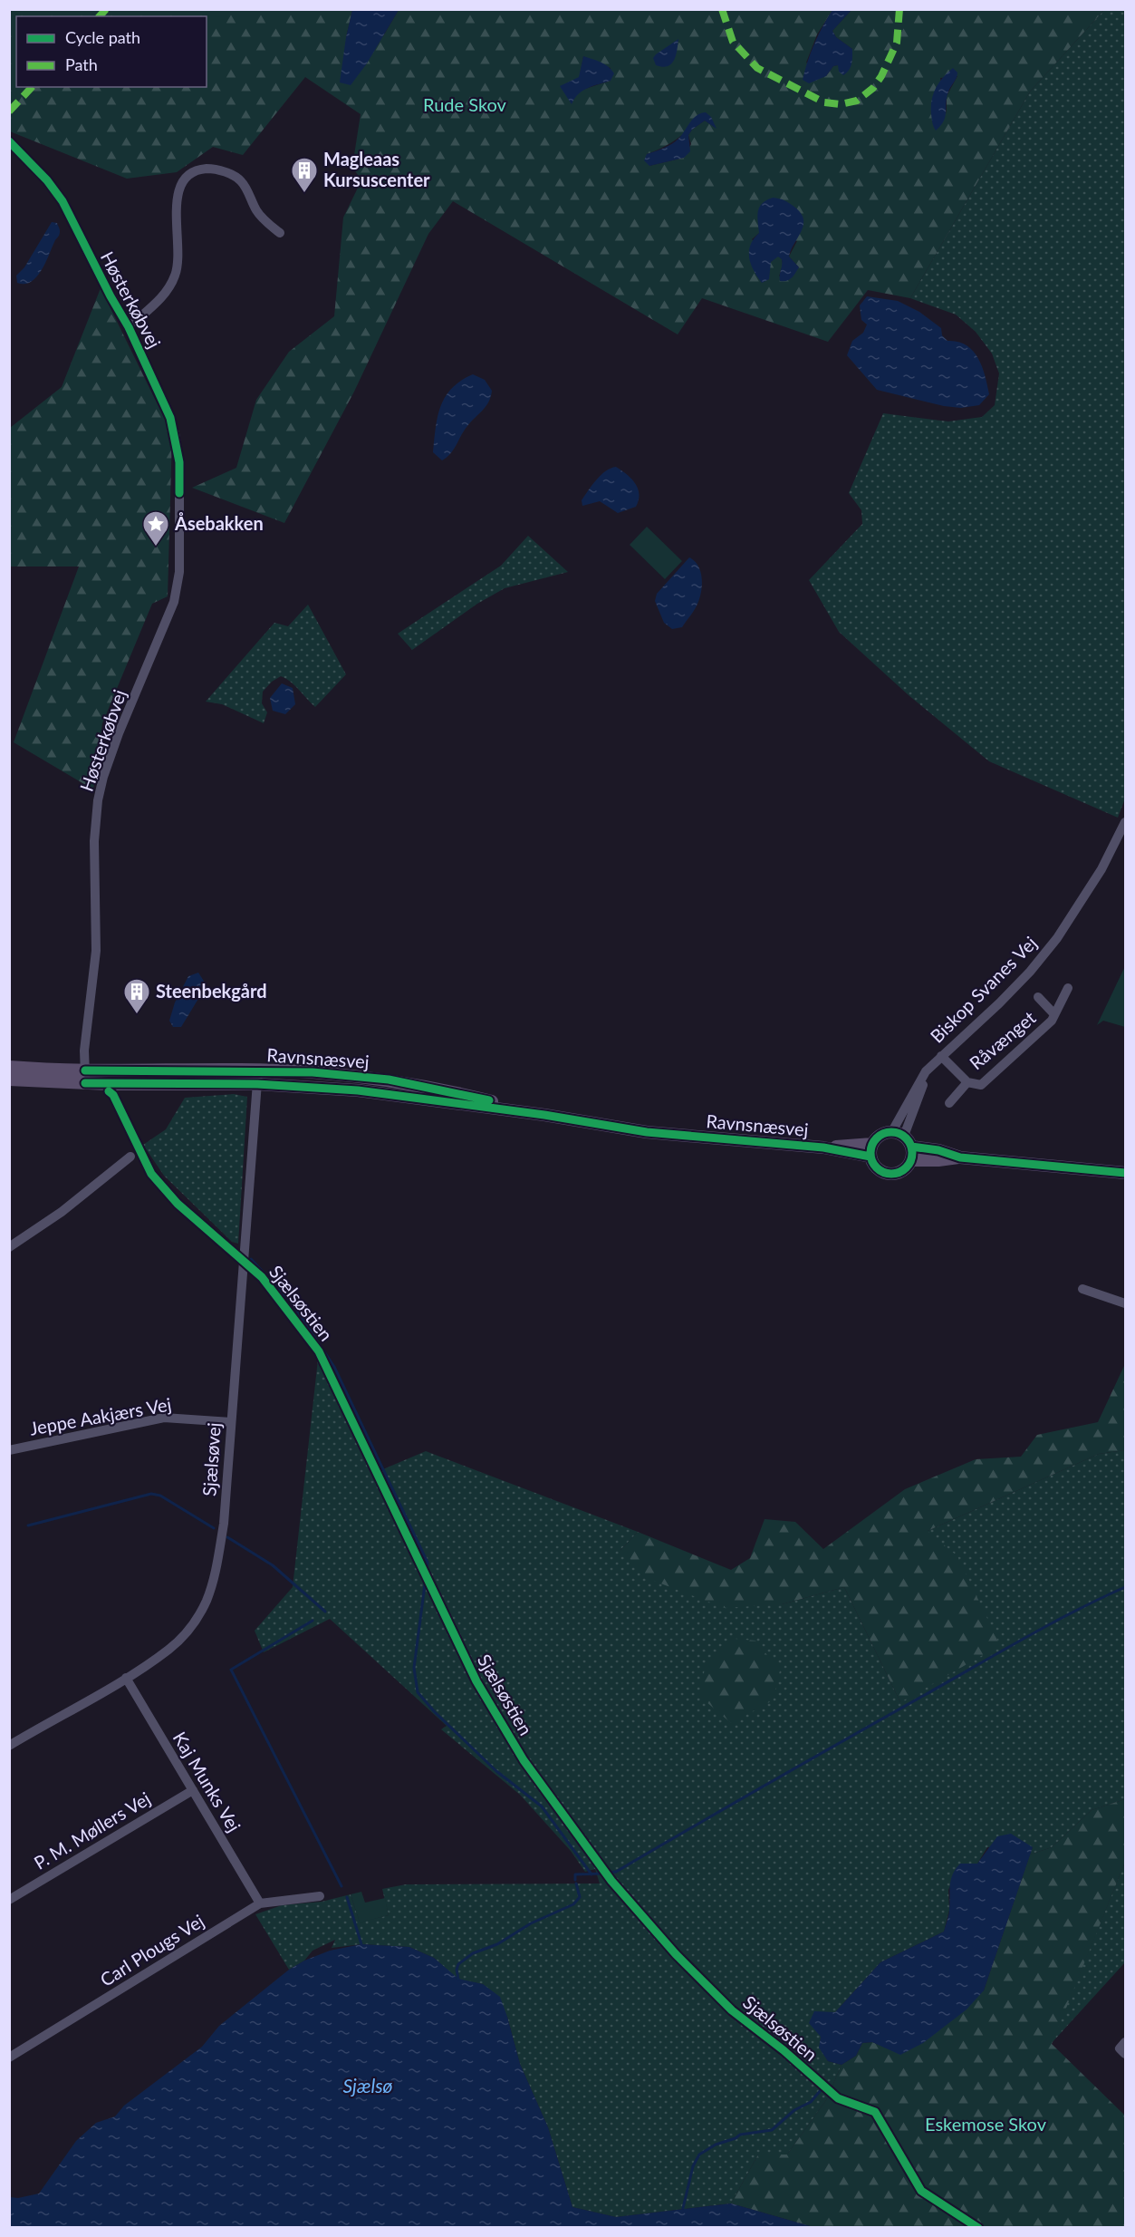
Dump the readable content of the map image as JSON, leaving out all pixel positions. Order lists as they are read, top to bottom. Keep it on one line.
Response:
{"streets":{"main road":["Ravnsnæsvej"],"street":["Høsterkøbvej","Biskop Svanes Vej","Råvænget","Jeppe Aakjærs Vej","Sjælsøvej","Kaj Munks Vej","P. M. Møllers Vej","Carl Plougs Vej"],"cycle path":["Sjælsøstien"]},"crossings":[["Høsterkøbvej","Ravnsnæsvej"],["Biskop Svanes Vej","Råvænget"],["Biskop Svanes Vej","Ravnsnæsvej"],["Ravnsnæsvej","Sjælsøvej"],["Jeppe Aakjærs Vej","Sjælsøvej"],["Sjælsøvej","Kaj Munks Vej"],["Kaj Munks Vej","P. M. Møllers Vej"],["Kaj Munks Vej","Carl Plougs Vej"]],"water":["Sjælsø"],"parks":["Rude Skov","Eskemose Skov"],"places":{"building":["Magleaas Kursuscenter","Steenbekgård"],"place":["Åsebakken"]},"legend":["Cycle path","Path"]}
